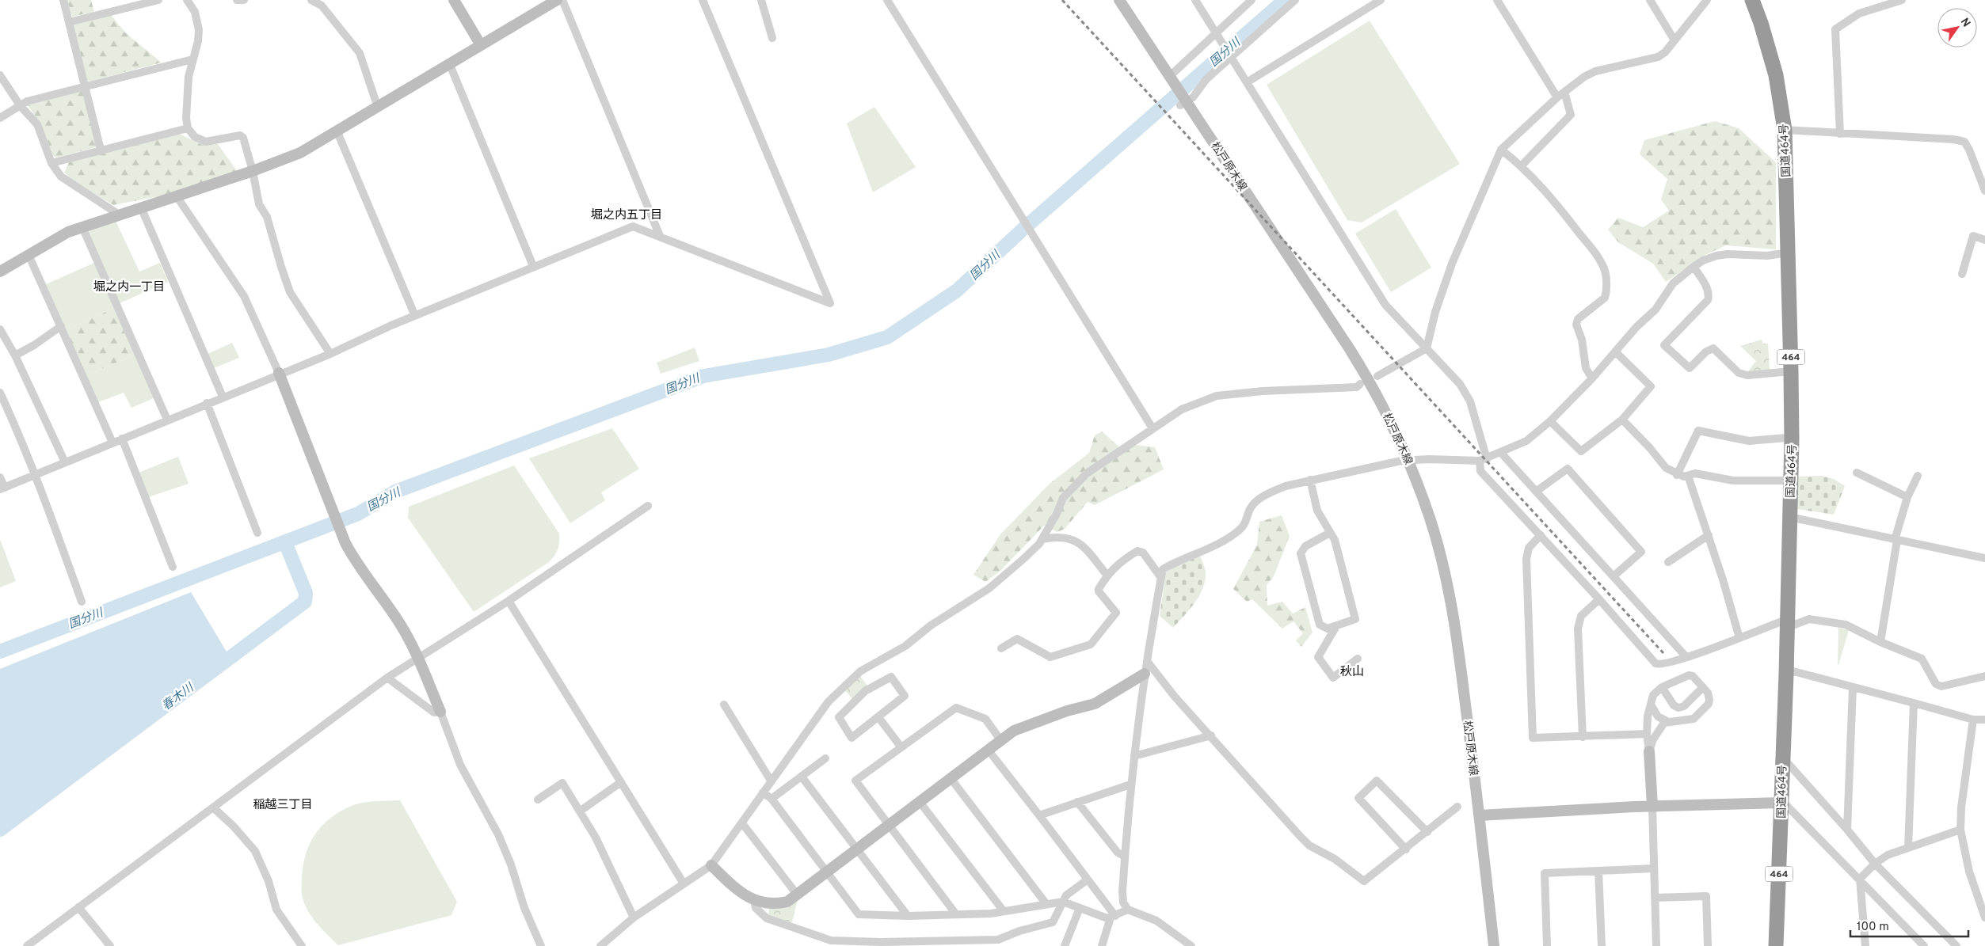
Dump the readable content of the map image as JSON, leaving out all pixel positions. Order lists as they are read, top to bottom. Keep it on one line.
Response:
{"streets":{"highway":["国道464号","464"],"street":["松戸原木線"]},"districts":["堀之内五丁目","堀之内一丁目","秋山","稲越三丁目"],"water":["国分川","春木川"],"scale_bar":"100 m","north":"top right"}
